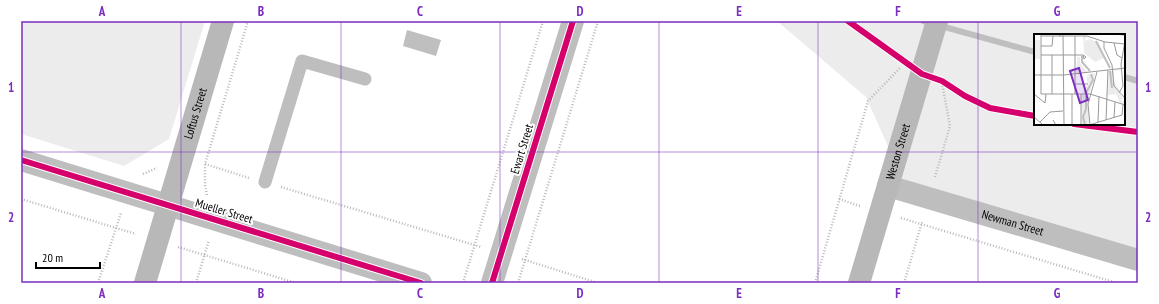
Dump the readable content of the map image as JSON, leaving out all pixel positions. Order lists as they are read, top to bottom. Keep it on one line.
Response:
{"streets":{"street":["Loftus Street","Ewart Street","Weston Street","Mueller Street","Newman Street"]},"crossings":[["Loftus Street","Mueller Street"],["Weston Street","Newman Street"]],"scale_bar":"20 m","grid":{"columns":["A","B","C","D","E","F","G"],"rows":["1","2"]}}
